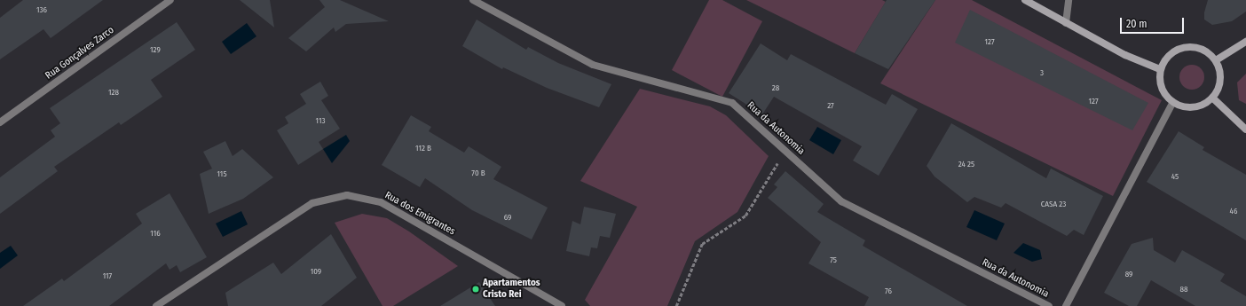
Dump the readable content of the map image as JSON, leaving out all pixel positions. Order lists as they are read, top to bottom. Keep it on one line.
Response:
{"streets":{"street":["Rua Gonçalves Zarco","Rua da Autonomia","Rua dos Emigrantes"]},"places":["Apartamentos Cristo Rei"],"house_numbers":["136","127","129","3","28","128","127","27","113","112 B","24 25","70 B","115","45","CASA 23","46","69","116","75","109","89","117","88","76"],"scale_bar":"20 m"}
